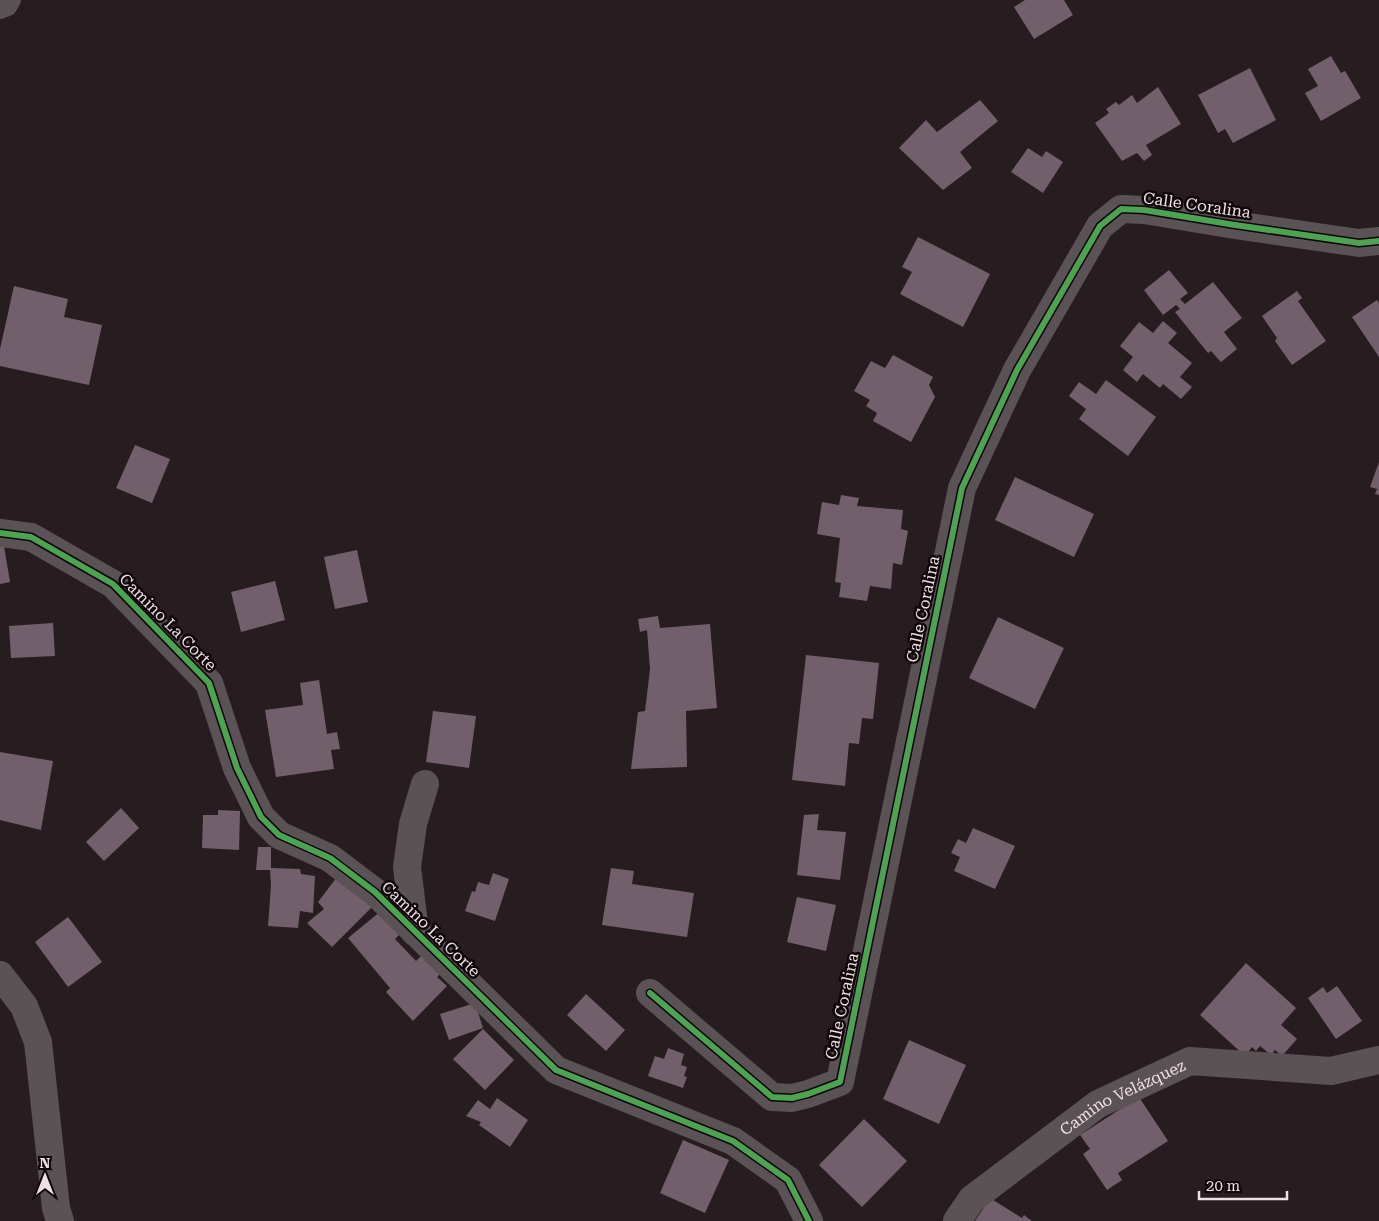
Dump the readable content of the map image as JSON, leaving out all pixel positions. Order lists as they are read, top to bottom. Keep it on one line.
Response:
{"streets":{"street":["Calle Coralina","Camino La Corte","Camino Velázquez"]},"scale_bar":"20 m","north":"top"}
